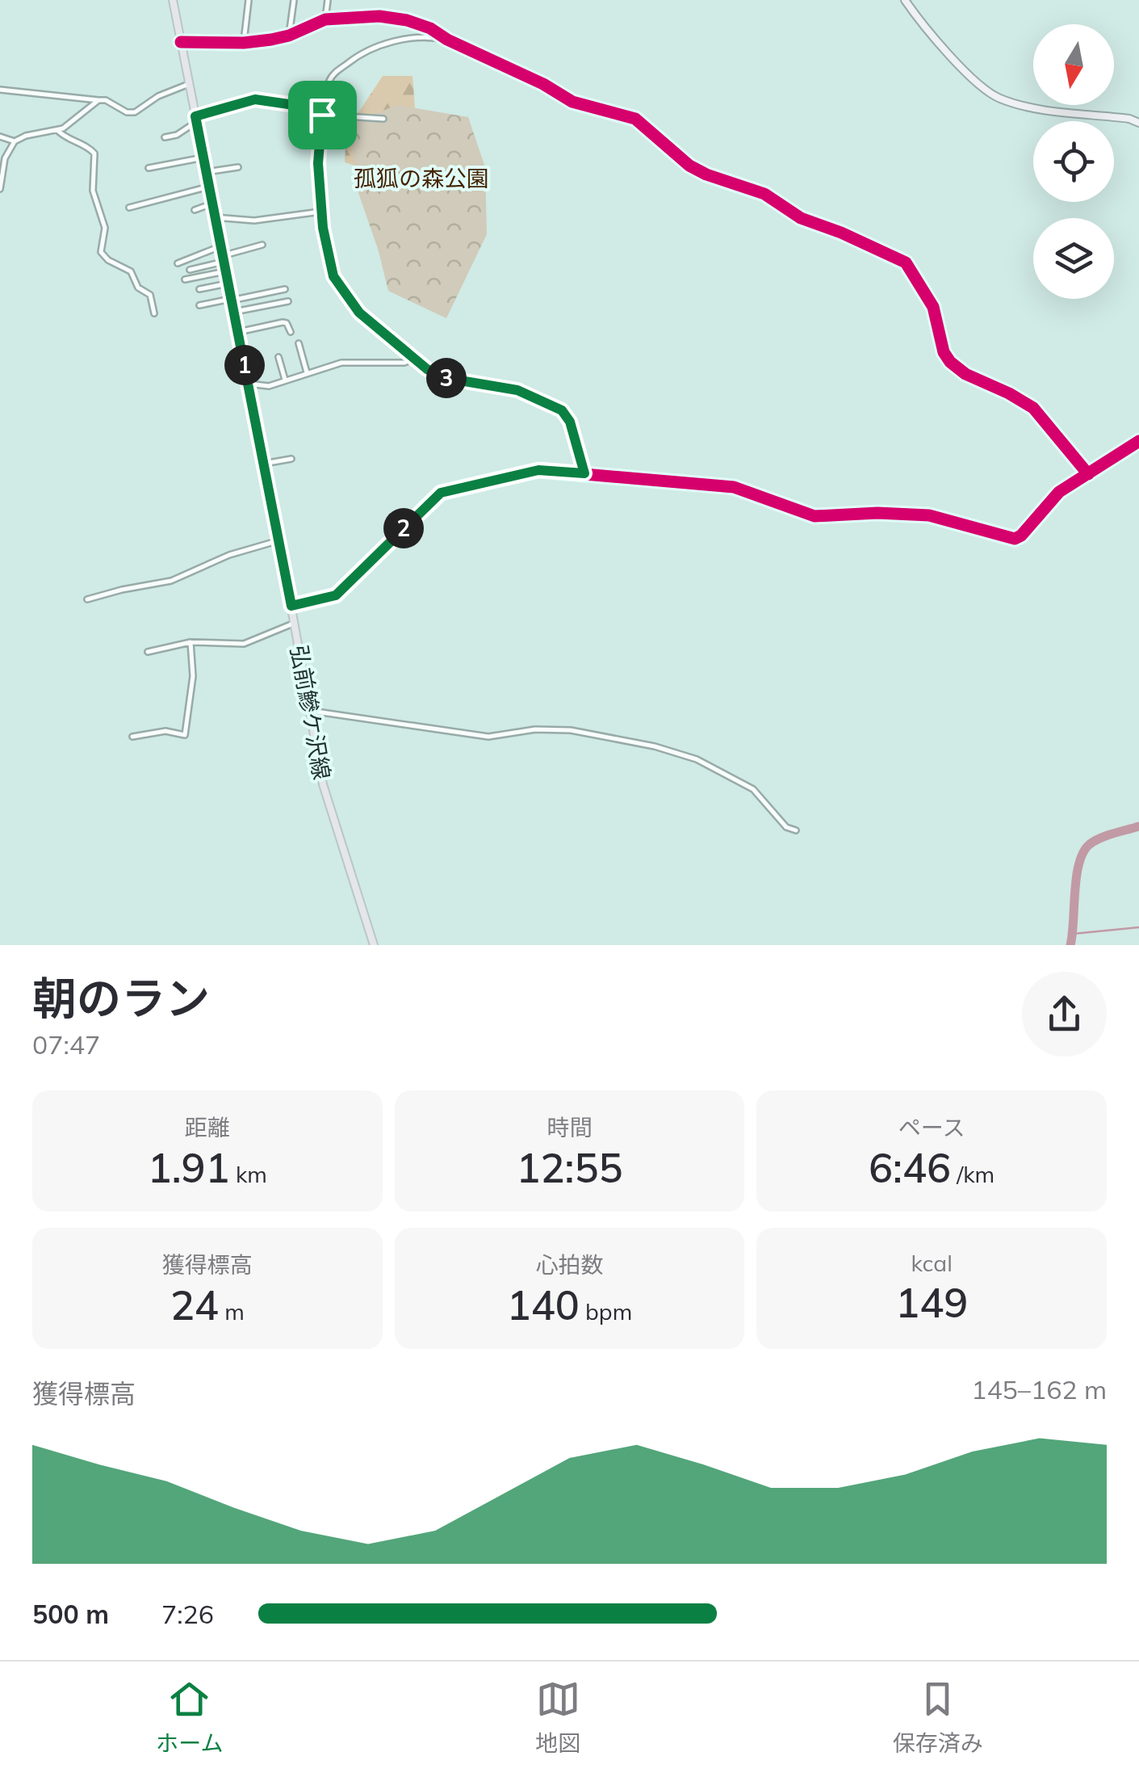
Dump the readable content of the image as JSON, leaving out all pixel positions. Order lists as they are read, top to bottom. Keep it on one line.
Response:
{"streets":{"main road":["弘前鰺ケ沢線"]},"parks":["孤狐の森公園"],"north":"bottom","page":{"pins":["1","3","2"],"heading":["朝のラン","07:47"],"stats":[["距離","1.91 km"],["時間","12:55"],["ペース","6:46 /km"],["獲得標高","24 m"],["心拍数","140 bpm"],["kcal","149"]],"chart":["獲得標高","145–162 m"],"list":[{"name":"500 m","note":"7:26"}],"tabs":["ホーム","地図","保存済み"]}}
